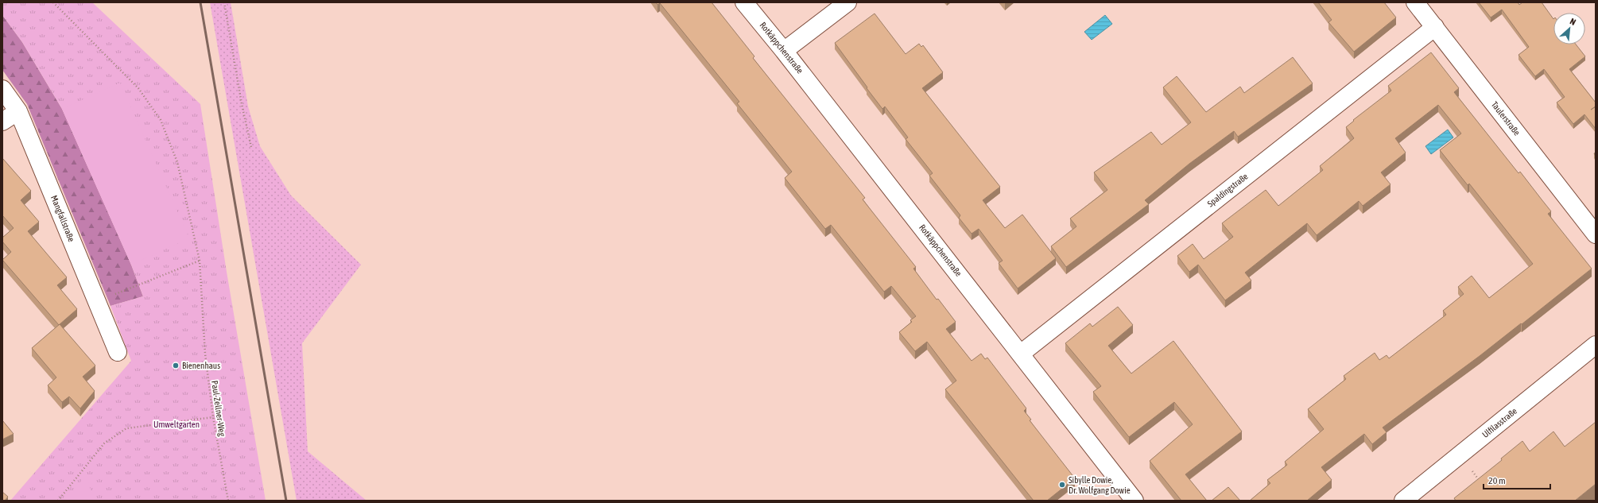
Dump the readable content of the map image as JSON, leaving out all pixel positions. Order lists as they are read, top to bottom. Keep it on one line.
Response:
{"streets":{"street":["Rotkäppchenstraße","Taulerstraße","Spaldingstraße","Mangfallstraße","Ulfilasstraße"],"path":["Paul-Zellner-Weg"]},"crossings":[["Rotkäppchenstraße","Spaldingstraße"],["Taulerstraße","Spaldingstraße"]],"parks":["Umweltgarten"],"places":["Bienenhaus","Sibylle Dowie, Dr. Wolfgang Dowie"],"scale_bar":"20 m","north":"top right"}
